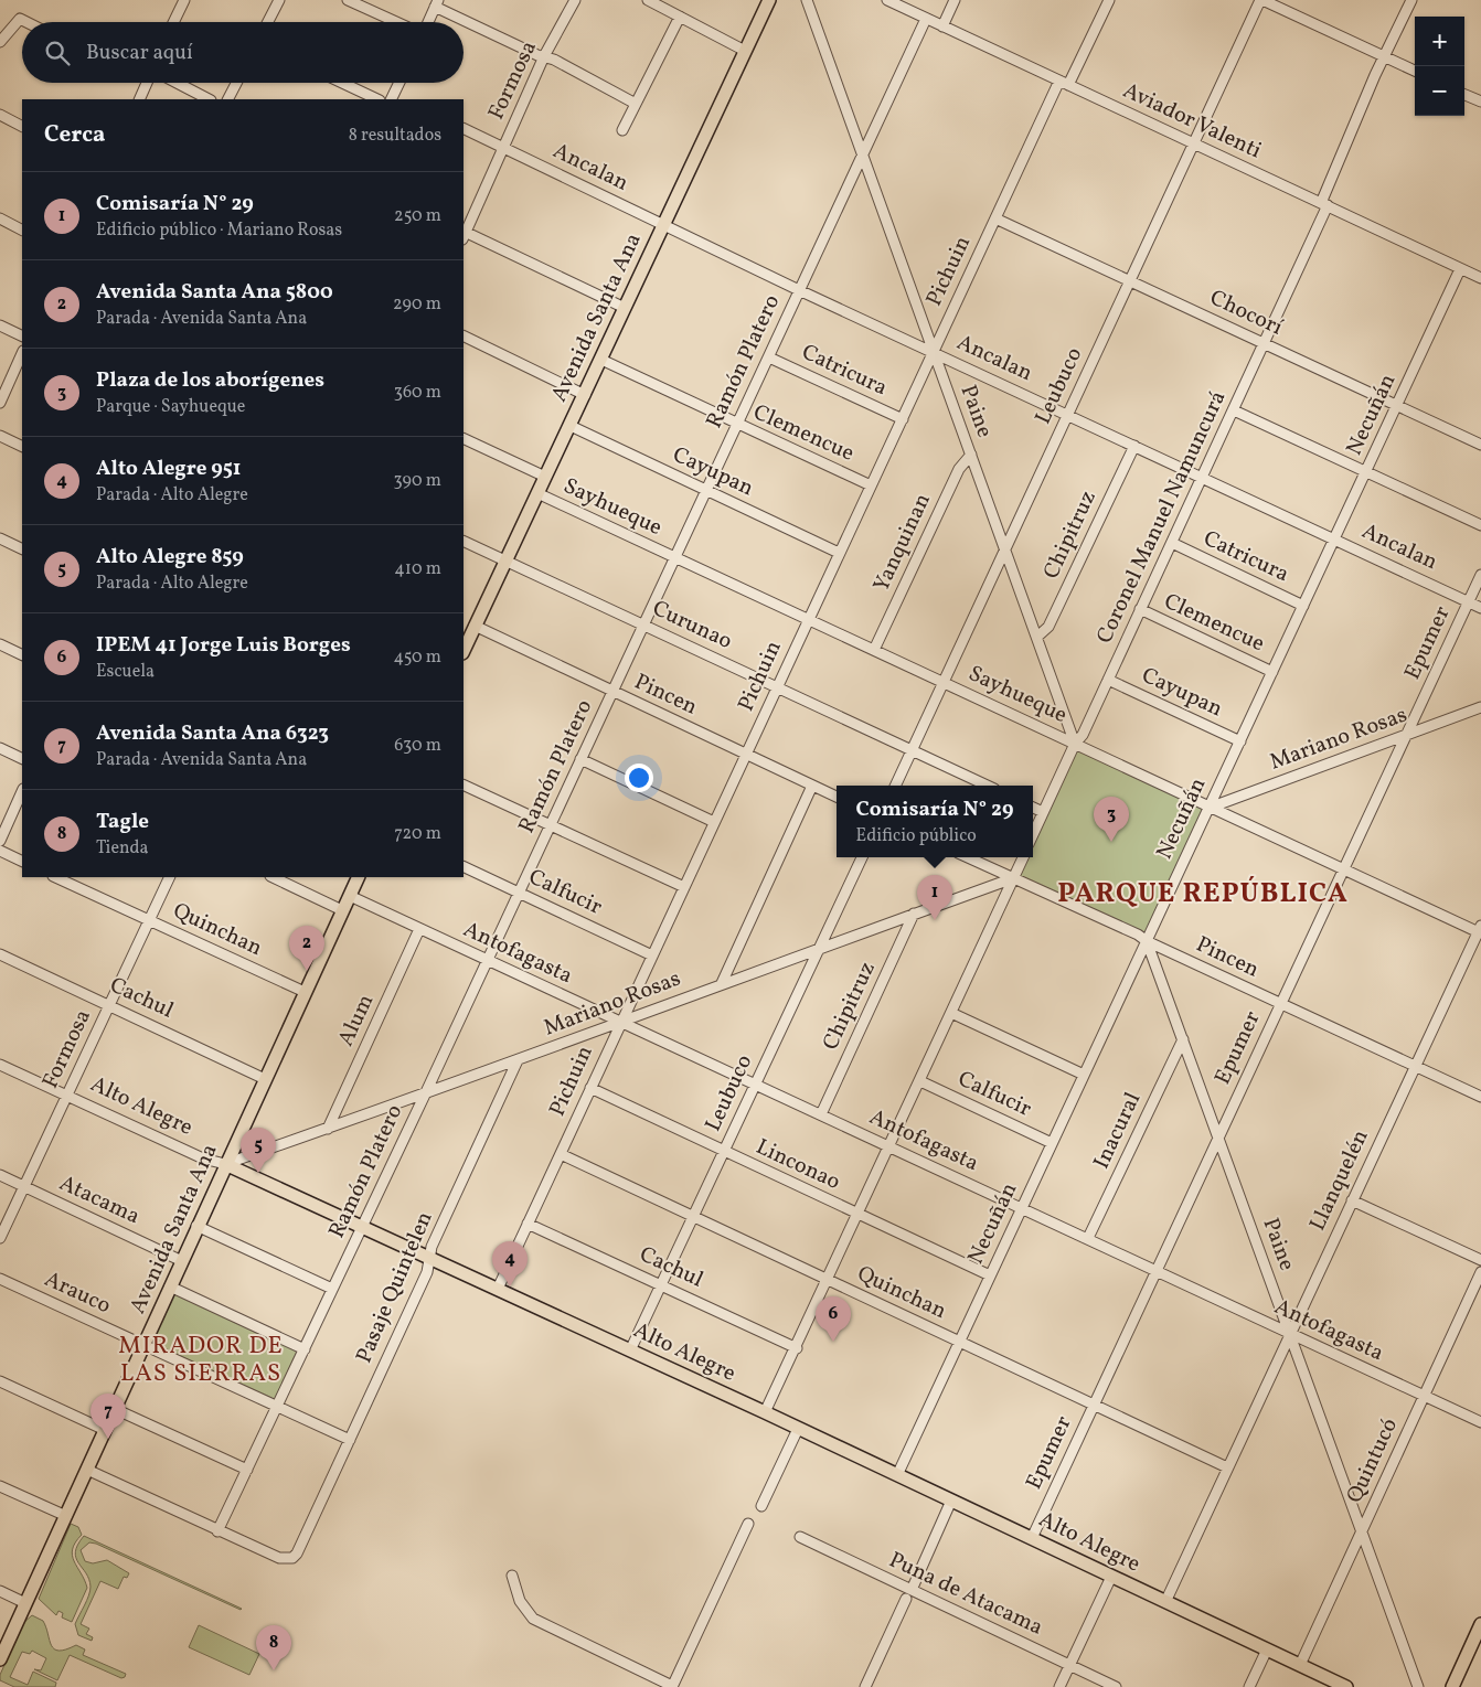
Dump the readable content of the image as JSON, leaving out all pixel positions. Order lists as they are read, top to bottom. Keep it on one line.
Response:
{"streets":{"main road":["Avenida Santa Ana","Alto Alegre"],"street":["Formosa","Aviador Valenti","Ancalan","Pichuin","Chocorí","Ramón Platero","Catricura","Leubuco","Paine","Necuñán","Clemencue","Cayupan","Sayhueque","Coronel Manuel Namuncurá","Chipitruz","Yanquinan","Curunao","Epumer","Pincen","Mariano Rosas","Calfucir","Quinchan","Antofagasta","Cachul","Alum","Inacural","Linconao","Llanquelén","Atacama","Pasaje Quintelen","Arauco","Quintucó","Puna de Atacama"]},"crossings":[["Formosa","Ancalan"],["Formosa","Quinchan"],["Formosa","Cachul"],["Formosa","Alto Alegre"],["Formosa","Atacama"],["Aviador Valenti","Pichuin"],["Aviador Valenti","Ramón Platero"],["Aviador Valenti","Leubuco"],["Aviador Valenti","Necuñán"],["Aviador Valenti","Coronel Manuel Namuncurá"],["Ancalan","Pichuin"],["Ancalan","Avenida Santa Ana"],["Ancalan","Ramón Platero"],["Ancalan","Leubuco"],["Ancalan","Paine"],["Ancalan","Necuñán"],["Ancalan","Coronel Manuel Namuncurá"],["Ancalan","Chipitruz"],["Ancalan","Epumer"],["Pichuin","Chocorí"],["Pichuin","Catricura"],["Pichuin","Paine"],["Pichuin","Clemencue"],["Pichuin","Cayupan"],["Pichuin","Sayhueque"],["Pichuin","Curunao"],["Pichuin","Pincen"],["Pichuin","Mariano Rosas"],["Pichuin","Calfucir"],["Pichuin","Quinchan"],["Pichuin","Antofagasta"],["Pichuin","Cachul"],["Pichuin","Alto Alegre"],["Pichuin","Linconao"],["Chocorí","Leubuco"],["Chocorí","Necuñán"],["Chocorí","Coronel Manuel Namuncurá"],["Avenida Santa Ana","Clemencue"],["Avenida Santa Ana","Cayupan"],["Avenida Santa Ana","Sayhueque"],["Avenida Santa Ana","Curunao"],["Avenida Santa Ana","Pincen"],["Avenida Santa Ana","Mariano Rosas"],["Avenida Santa Ana","Quinchan"],["Avenida Santa Ana","Antofagasta"],["Avenida Santa Ana","Cachul"],["Avenida Santa Ana","Alto Alegre"],["Avenida Santa Ana","Atacama"],["Avenida Santa Ana","Arauco"],["Ramón Platero","Catricura"],["Ramón Platero","Paine"],["Ramón Platero","Clemencue"],["Ramón Platero","Cayupan"],["Ramón Platero","Sayhueque"],["Ramón Platero","Curunao"],["Ramón Platero","Pincen"],["Ramón Platero","Mariano Rosas"],["Ramón Platero","Calfucir"],["Ramón Platero","Antofagasta"],["Ramón Platero","Alto Alegre"],["Ramón Platero","Pasaje Quintelen"],["Ramón Platero","Arauco"],["Catricura","Necuñán"],["Catricura","Coronel Manuel Namuncurá"],["Leubuco","Paine"],["Leubuco","Sayhueque"],["Leubuco","Curunao"],["Leubuco","Mariano Rosas"],["Leubuco","Quinchan"],["Leubuco","Antofagasta"],["Leubuco","Cachul"],["Leubuco","Alto Alegre"],["Leubuco","Linconao"],["Paine","Necuñán"],["Paine","Sayhueque"],["Paine","Coronel Manuel Namuncurá"],["Paine","Chipitruz"],["Paine","Yanquinan"],["Paine","Epumer"],["Paine","Pincen"],["Paine","Antofagasta"],["Paine","Inacural"],["Paine","Llanquelén"],["Paine","Quintucó"],["Necuñán","Clemencue"],["Necuñán","Cayupan"],["Necuñán","Sayhueque"],["Necuñán","Pincen"],["Necuñán","Mariano Rosas"],["Necuñán","Calfucir"],["Necuñán","Quinchan"],["Necuñán","Antofagasta"],["Necuñán","Alto Alegre"],["Necuñán","Linconao"],["Clemencue","Coronel Manuel Namuncurá"],["Cayupan","Coronel Manuel Namuncurá"],["Sayhueque","Coronel Manuel Namuncurá"],["Sayhueque","Yanquinan"],["Sayhueque","Epumer"],["Sayhueque","Mariano Rosas"],["Sayhueque","Llanquelén"],["Chipitruz","Mariano Rosas"],["Chipitruz","Antofagasta"],["Epumer","Pincen"],["Epumer","Mariano Rosas"],["Epumer","Quinchan"],["Epumer","Antofagasta"],["Epumer","Alto Alegre"],["Pincen","Mariano Rosas"],["Pincen","Llanquelén"],["Mariano Rosas","Antofagasta"],["Mariano Rosas","Alum"],["Mariano Rosas","Alto Alegre"],["Mariano Rosas","Pasaje Quintelen"],["Quinchan","Llanquelén"],["Antofagasta","Alum"],["Antofagasta","Inacural"],["Antofagasta","Llanquelén"],["Antofagasta","Quintucó"],["Alto Alegre","Llanquelén"],["Alto Alegre","Pasaje Quintelen"],["Alto Alegre","Quintucó"],["Pasaje Quintelen","Arauco"]],"districts":["PARQUE REPÚBLICA","MIRADOR DE LAS SIERRAS"],"page":{"map_buttons":["+","−"],"search":"Buscar aquí","heading":["Cerca","8 resultados"],"list":[{"mark":"1","name":"Comisaría N° 29","note":"Edificio público · Mariano Rosas","value":"250 m"},{"mark":"2","name":"Avenida Santa Ana 5800","note":"Parada · Avenida Santa Ana","value":"290 m"},{"mark":"3","name":"Plaza de los aborígenes","note":"Parque · Sayhueque","value":"360 m"},{"mark":"4","name":"Alto Alegre 951","note":"Parada · Alto Alegre","value":"390 m"},{"mark":"5","name":"Alto Alegre 859","note":"Parada · Alto Alegre","value":"410 m"},{"mark":"6","name":"IPEM 41 Jorge Luis Borges","note":"Escuela","value":"450 m"},{"mark":"7","name":"Avenida Santa Ana 6323","note":"Parada · Avenida Santa Ana","value":"630 m"},{"mark":"8","name":"Tagle","note":"Tienda","value":"720 m"}],"popup":["Comisaría N° 29","Edificio público"],"pins":["3","1","2","5","4","6","7","8"]}}
